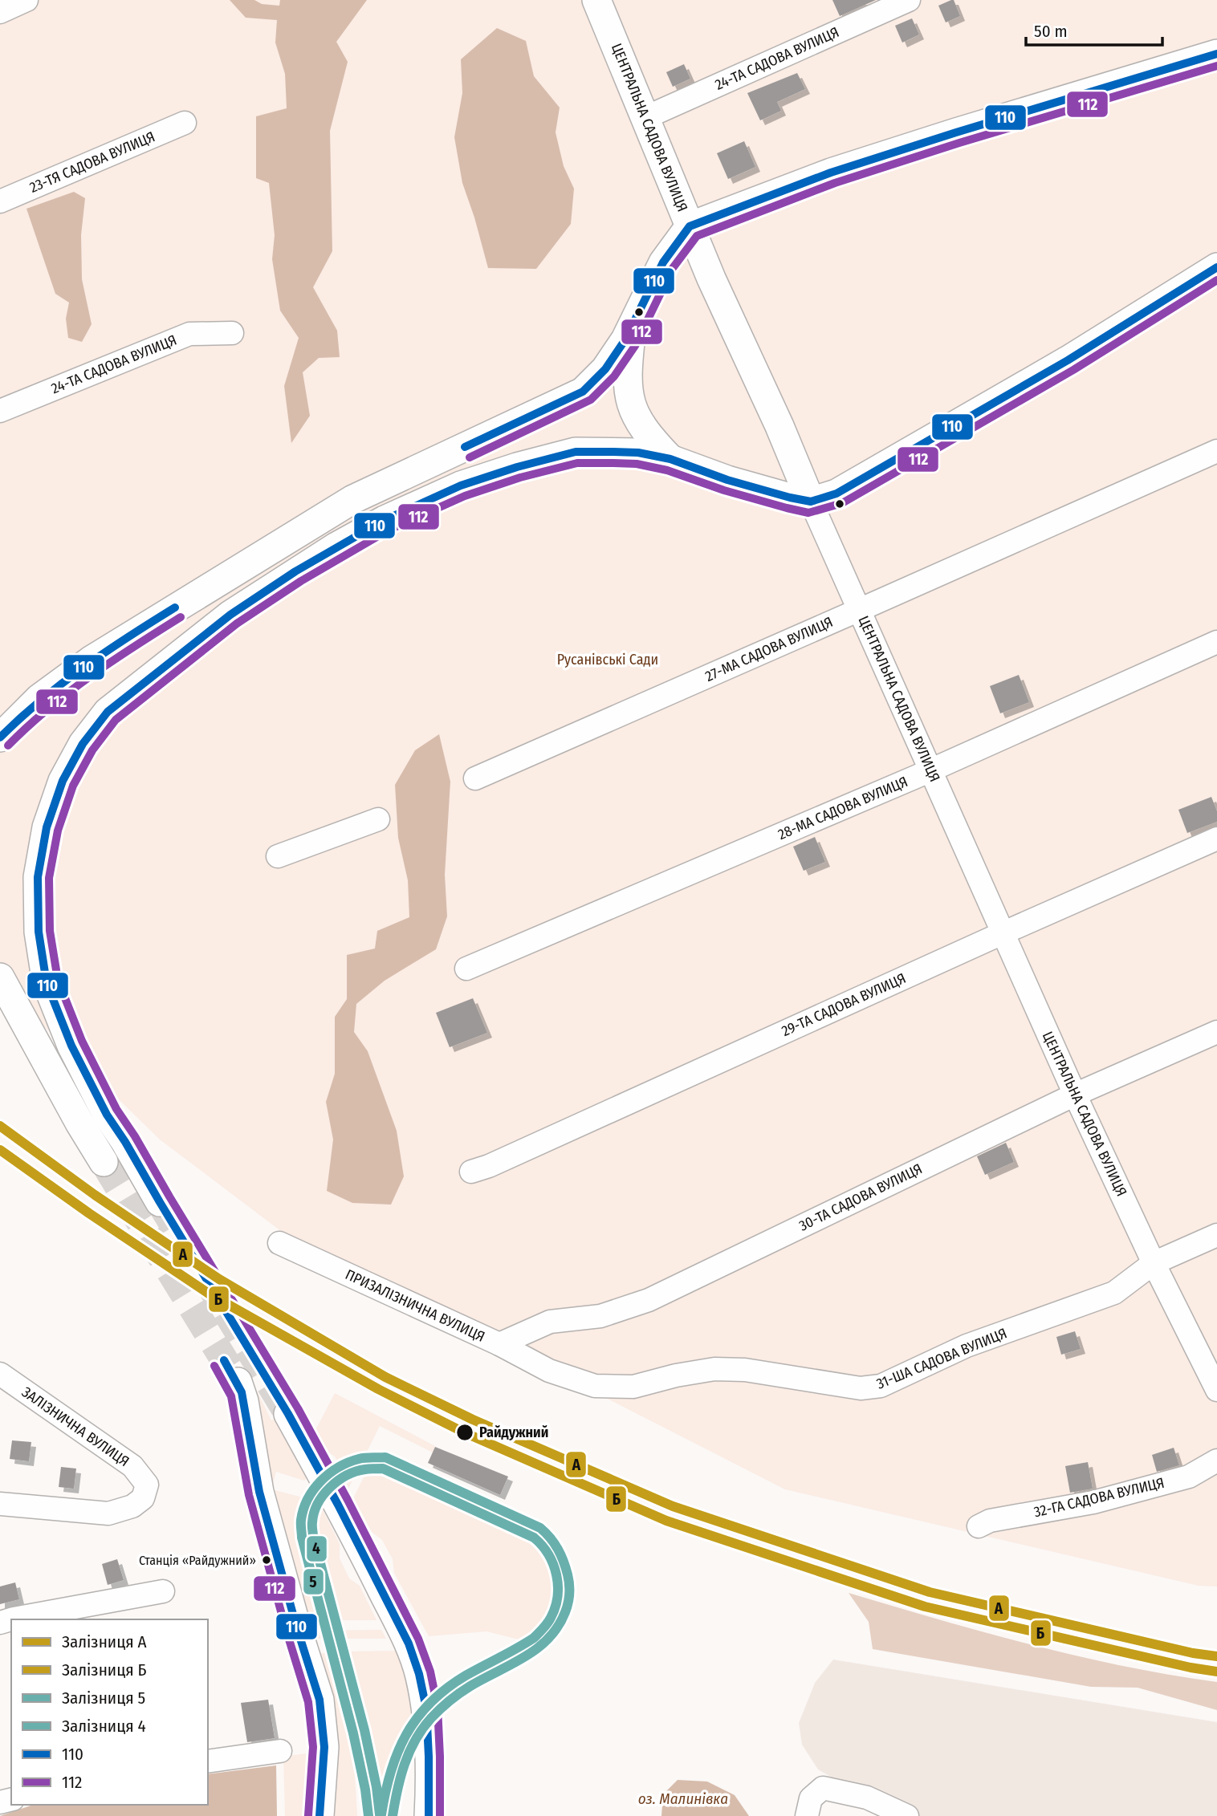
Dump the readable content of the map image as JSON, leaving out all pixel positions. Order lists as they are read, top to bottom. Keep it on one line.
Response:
{"streets":{"main road":["ЦЕНТРАЛЬНА САДОВА ВУЛИЦЯ"],"street":["24-ТА САДОВА ВУЛИЦЯ","23-ТЯ САДОВА ВУЛИЦЯ","27-МА САДОВА ВУЛИЦЯ","28-МА САДОВА ВУЛИЦЯ","29-ТА САДОВА ВУЛИЦЯ","30-ТА САДОВА ВУЛИЦЯ","ПРИЗАЛІЗНИЧНА ВУЛИЦЯ","31-ША САДОВА ВУЛИЦЯ","ЗАЛІЗНИЧНА ВУЛИЦЯ","32-ГА САДОВА ВУЛИЦЯ"]},"crossings":[["24-ТА САДОВА ВУЛИЦЯ","ЦЕНТРАЛЬНА САДОВА ВУЛИЦЯ"],["ЦЕНТРАЛЬНА САДОВА ВУЛИЦЯ","27-МА САДОВА ВУЛИЦЯ"],["ЦЕНТРАЛЬНА САДОВА ВУЛИЦЯ","28-МА САДОВА ВУЛИЦЯ"],["ЦЕНТРАЛЬНА САДОВА ВУЛИЦЯ","29-ТА САДОВА ВУЛИЦЯ"],["ЦЕНТРАЛЬНА САДОВА ВУЛИЦЯ","30-ТА САДОВА ВУЛИЦЯ"],["ЦЕНТРАЛЬНА САДОВА ВУЛИЦЯ","31-ША САДОВА ВУЛИЦЯ"],["30-ТА САДОВА ВУЛИЦЯ","ПРИЗАЛІЗНИЧНА ВУЛИЦЯ"],["ПРИЗАЛІЗНИЧНА ВУЛИЦЯ","31-ША САДОВА ВУЛИЦЯ"]],"water":["оз. Малинівка"],"parks":["Русанівські Сади"],"places":["Райдужний","Станція «Райдужний»"],"lines":["transit line 110","transit line 112","rail line A","rail line Б","rail line 5","rail line 4"],"legend":["Залізниця A","Залізниця Б","Залізниця 5","Залізниця 4","110","112"],"scale_bar":"50 m"}
